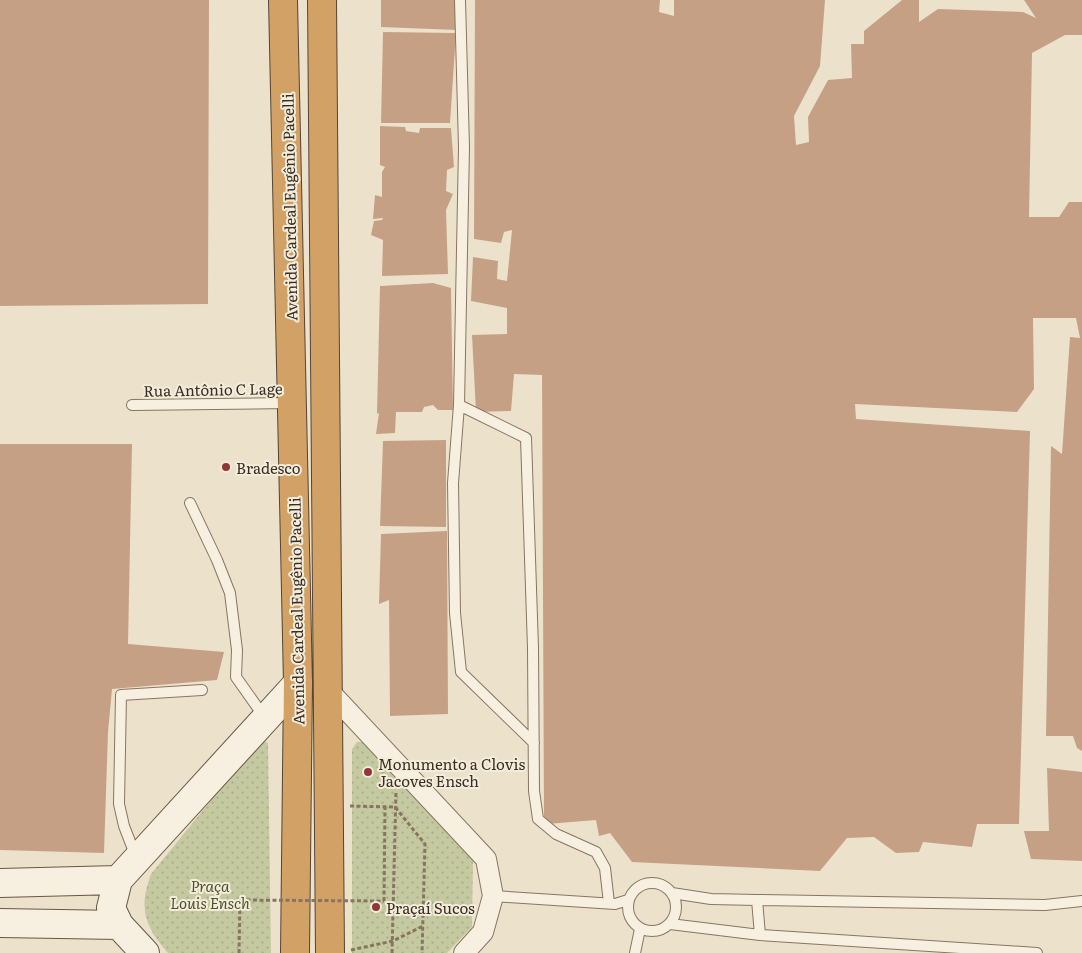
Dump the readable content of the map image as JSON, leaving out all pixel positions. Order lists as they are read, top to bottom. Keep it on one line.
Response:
{"streets":{"highway":["Avenida Cardeal Eugênio Pacelli"],"lane":["Rua Antônio C Lage"]},"crossings":[["Avenida Cardeal Eugênio Pacelli","Rua Antônio C Lage"]],"parks":["Praça Louis Ensch"],"places":["Bradesco","Monumento a Clovis Jacoves Ensch","Praçaí Sucos"]}
